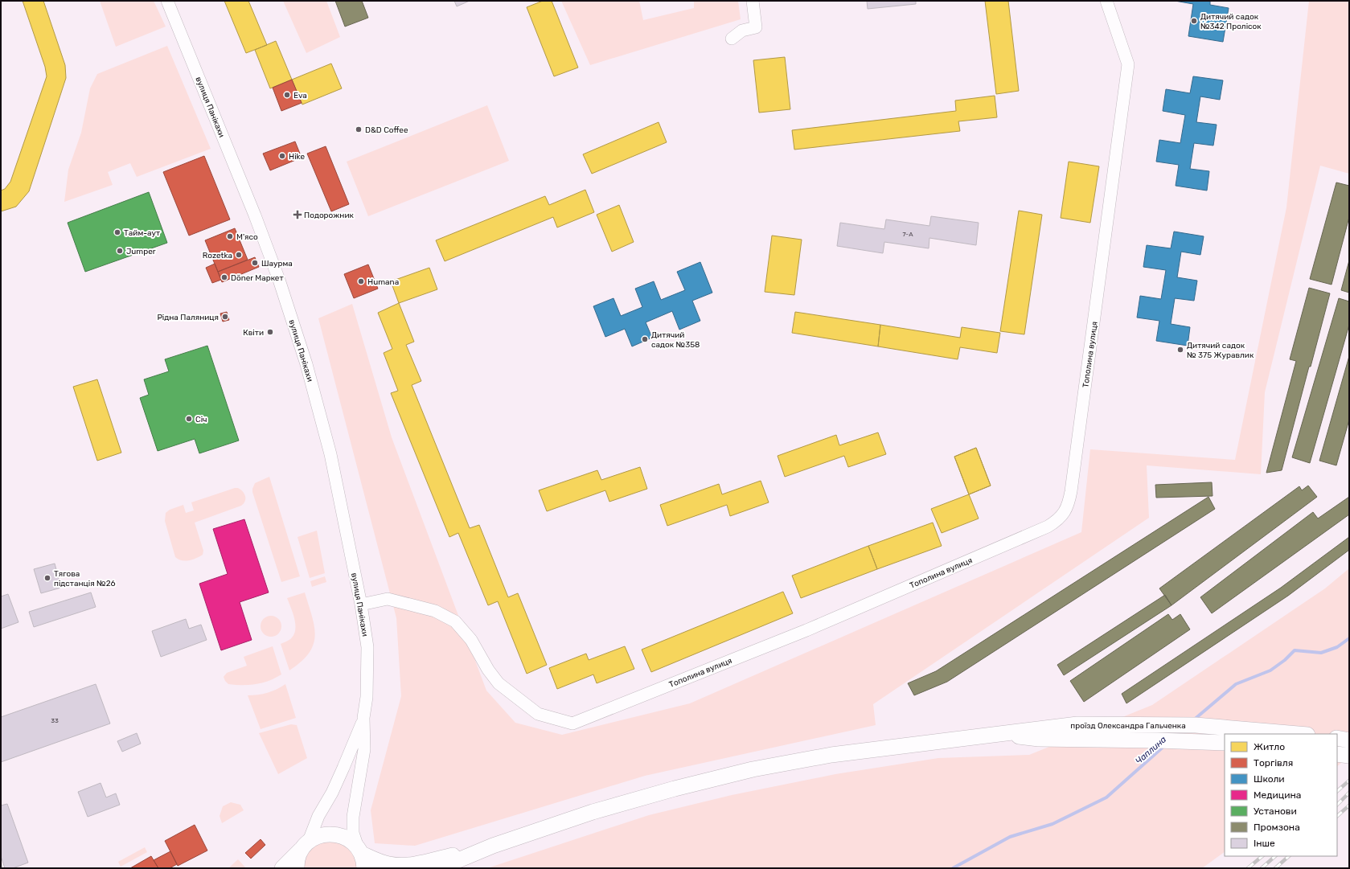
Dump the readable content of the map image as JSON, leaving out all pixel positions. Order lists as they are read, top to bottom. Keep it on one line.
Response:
{"streets":{"main road":["вулиця Панікахи","проїзд Олександра Гальченка"],"street":["Тополина вулиця"]},"crossings":[["вулиця Панікахи","Тополина вулиця"]],"water":["Чаплина"],"places":{"other":["Дитячий садок №342 Пролісок","Eva","D&D Coffee","Hike","Тайм-аут","М'ясо","Jumper","Rozetka","Шаурма","Döner Маркет","Humana","Рідна Паляниця","Квіти","Дитячий садок №358","Дитячий садок № 375 Журавлик","Січ","Тягова пiдстанцiя №26"],"health":["Подорожник"]},"house_numbers":["7-А","33"],"legend":["Житло","Торгівля","Школи","Медицина","Установи","Промзона","Інше"]}
